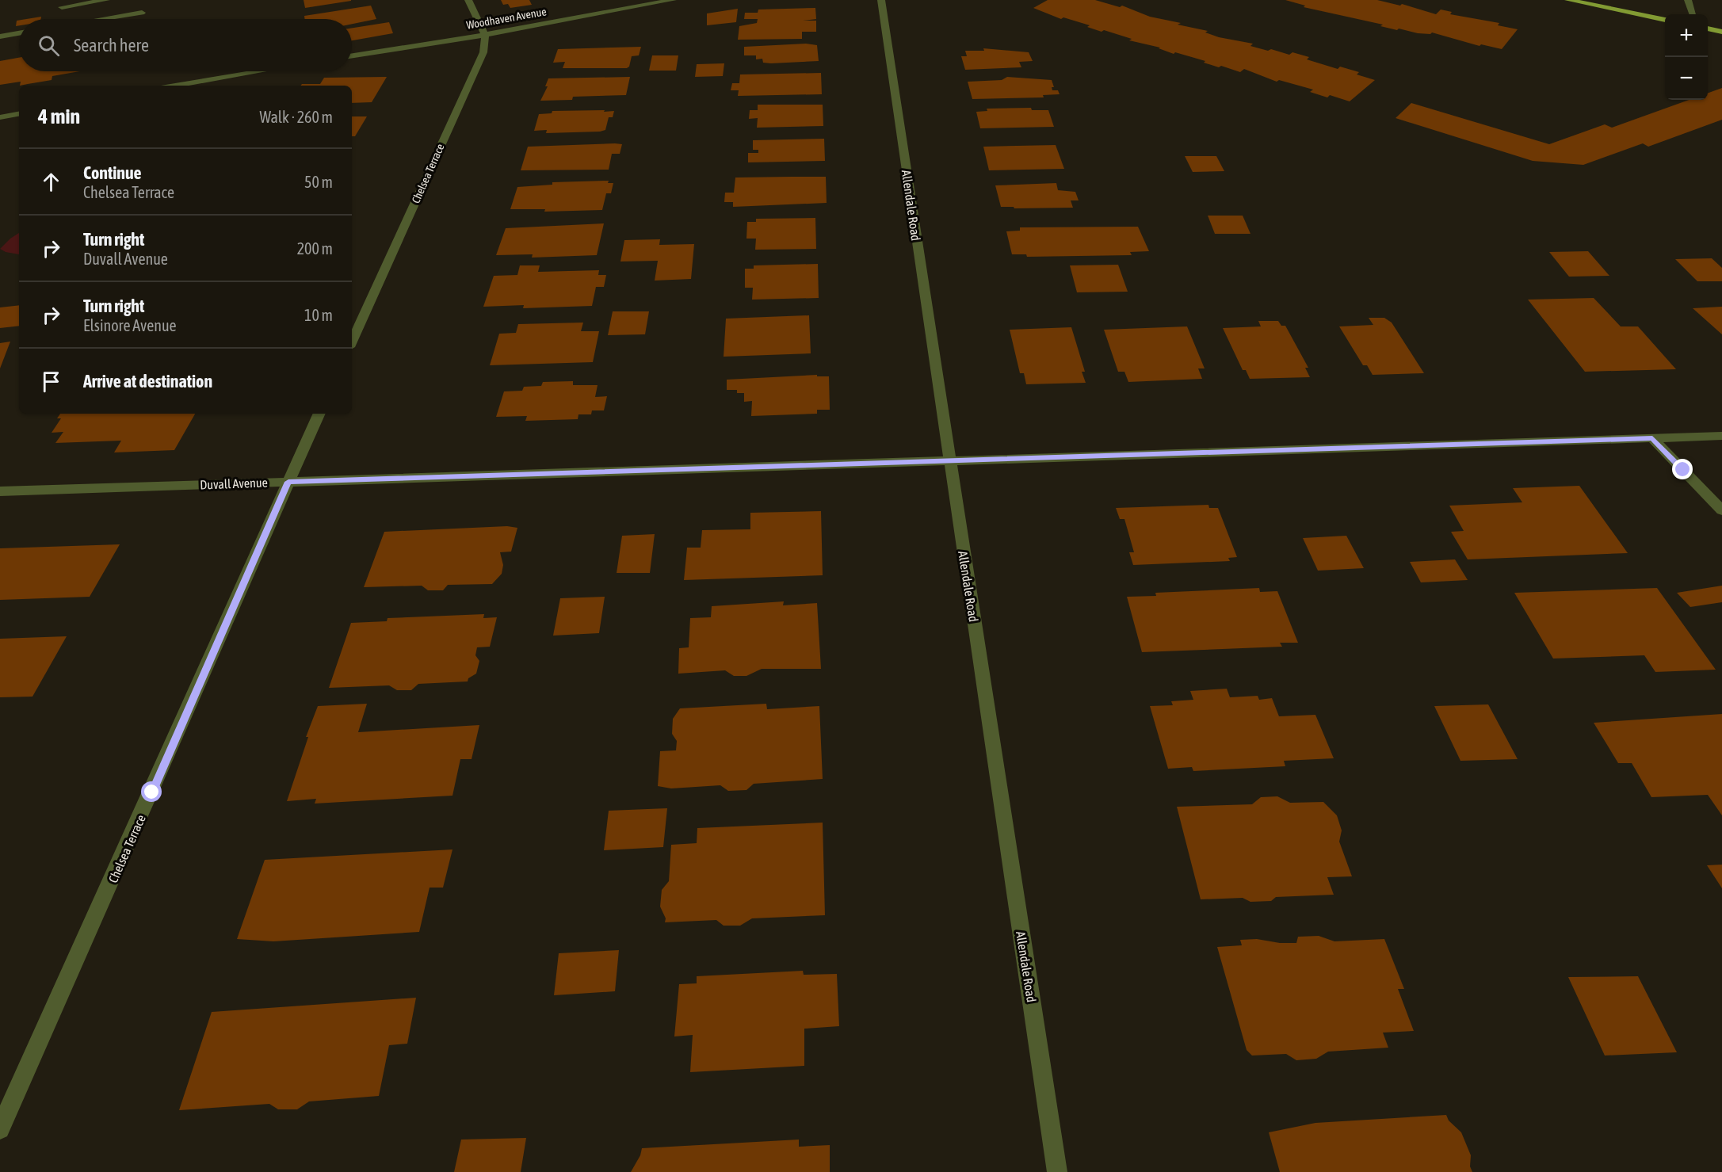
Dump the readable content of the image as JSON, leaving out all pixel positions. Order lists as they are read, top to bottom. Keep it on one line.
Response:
{"streets":{"street":["Woodhaven Avenue","Chelsea Terrace","Allendale Road","Duvall Avenue"]},"crossings":[["Woodhaven Avenue","Chelsea Terrace"],["Chelsea Terrace","Duvall Avenue"],["Allendale Road","Duvall Avenue"]],"page":{"map_buttons":["+","−"],"search":"Search here","heading":["4 min","Walk · 260 m"],"list":[["Continue","Chelsea Terrace","50 m"],["Turn right","Duvall Avenue","200 m"],["Turn right","Elsinore Avenue","10 m"],"Arrive at destination"]}}
